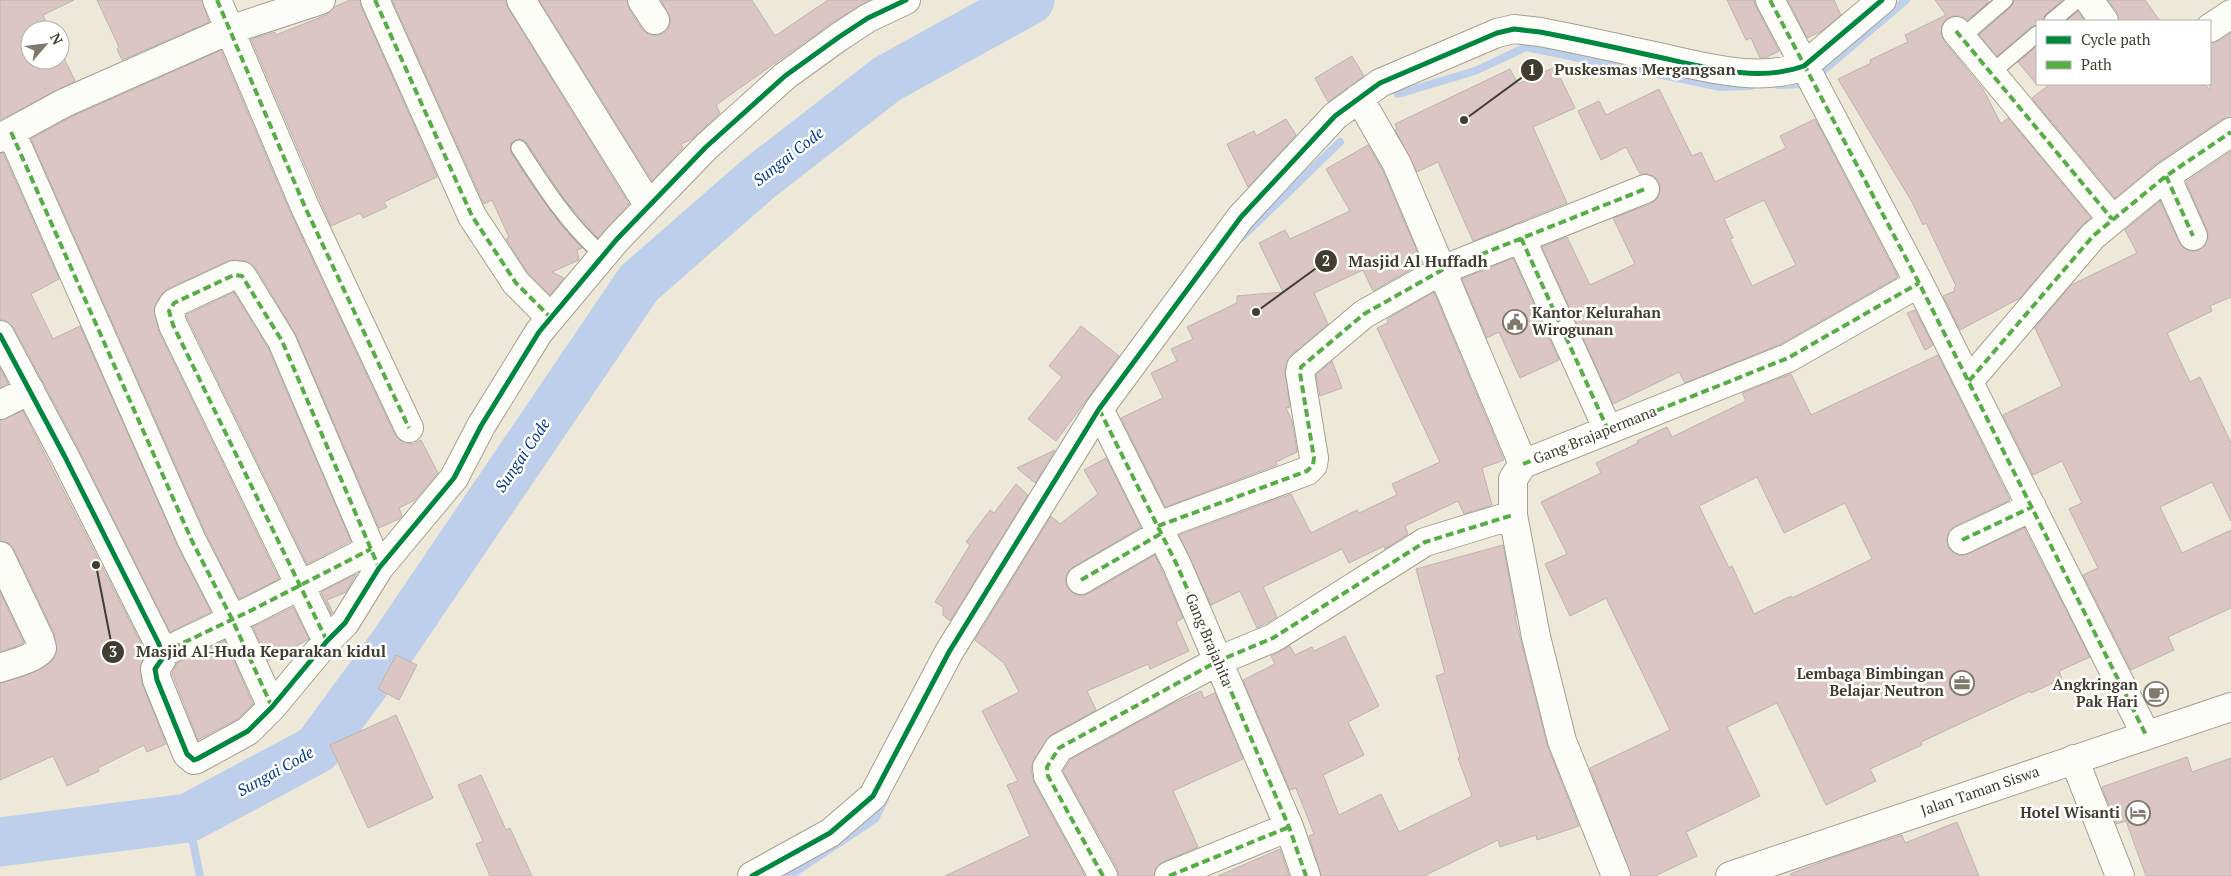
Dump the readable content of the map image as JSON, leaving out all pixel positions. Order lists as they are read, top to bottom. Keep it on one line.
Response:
{"streets":{"street":["Gang Brajapermana","Gang Brajahita","Jalan Taman Siswa"]},"water":["Sungai Code"],"places":{"other":["Puskesmas Mergangsan","Masjid Al Huffadh","Masjid Al-Huda Keparakan kidul"],"public building":["Kantor Kelurahan Wirogunan"],"office":["Lembaga Bimbingan Belajar Neutron"],"cafe":["Angkringan Pak Hari"],"hotel":["Hotel Wisanti"]},"legend":["Cycle path","Path"],"north":"top right"}
